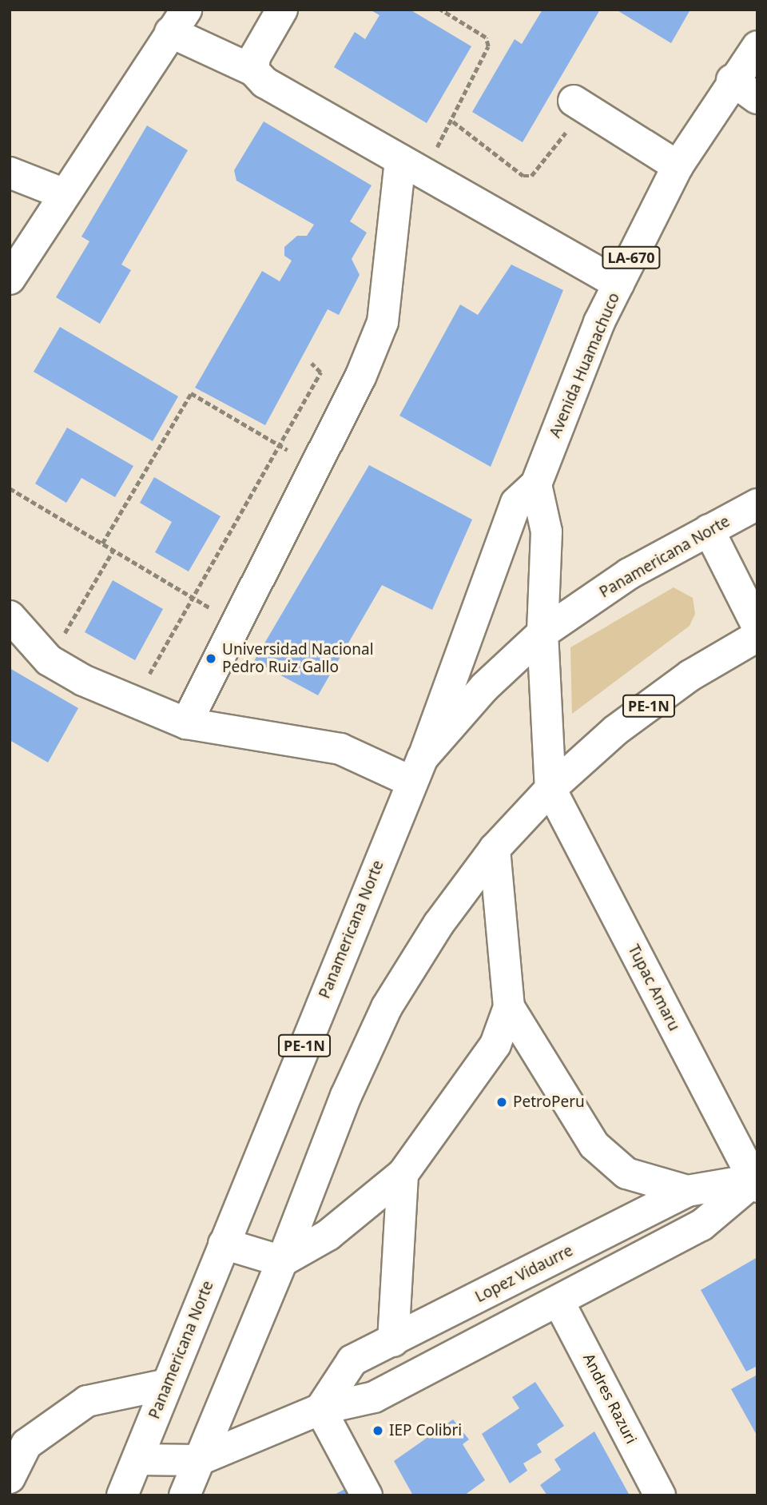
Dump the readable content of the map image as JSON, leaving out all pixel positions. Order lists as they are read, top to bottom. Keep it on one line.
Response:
{"streets":{"main road":["LA-670","Avenida Huamachuco","Panamericana Norte","PE-1N","Tupac Amaru","Lopez Vidaurre","Andres Razuri"]},"crossings":[["Avenida Huamachuco","Panamericana Norte"],["PE-1N","Tupac Amaru"],["Tupac Amaru","Lopez Vidaurre"]],"places":["Universidad Nacional Pedro Ruiz Gallo","PetroPeru","IEP Colibri"]}
